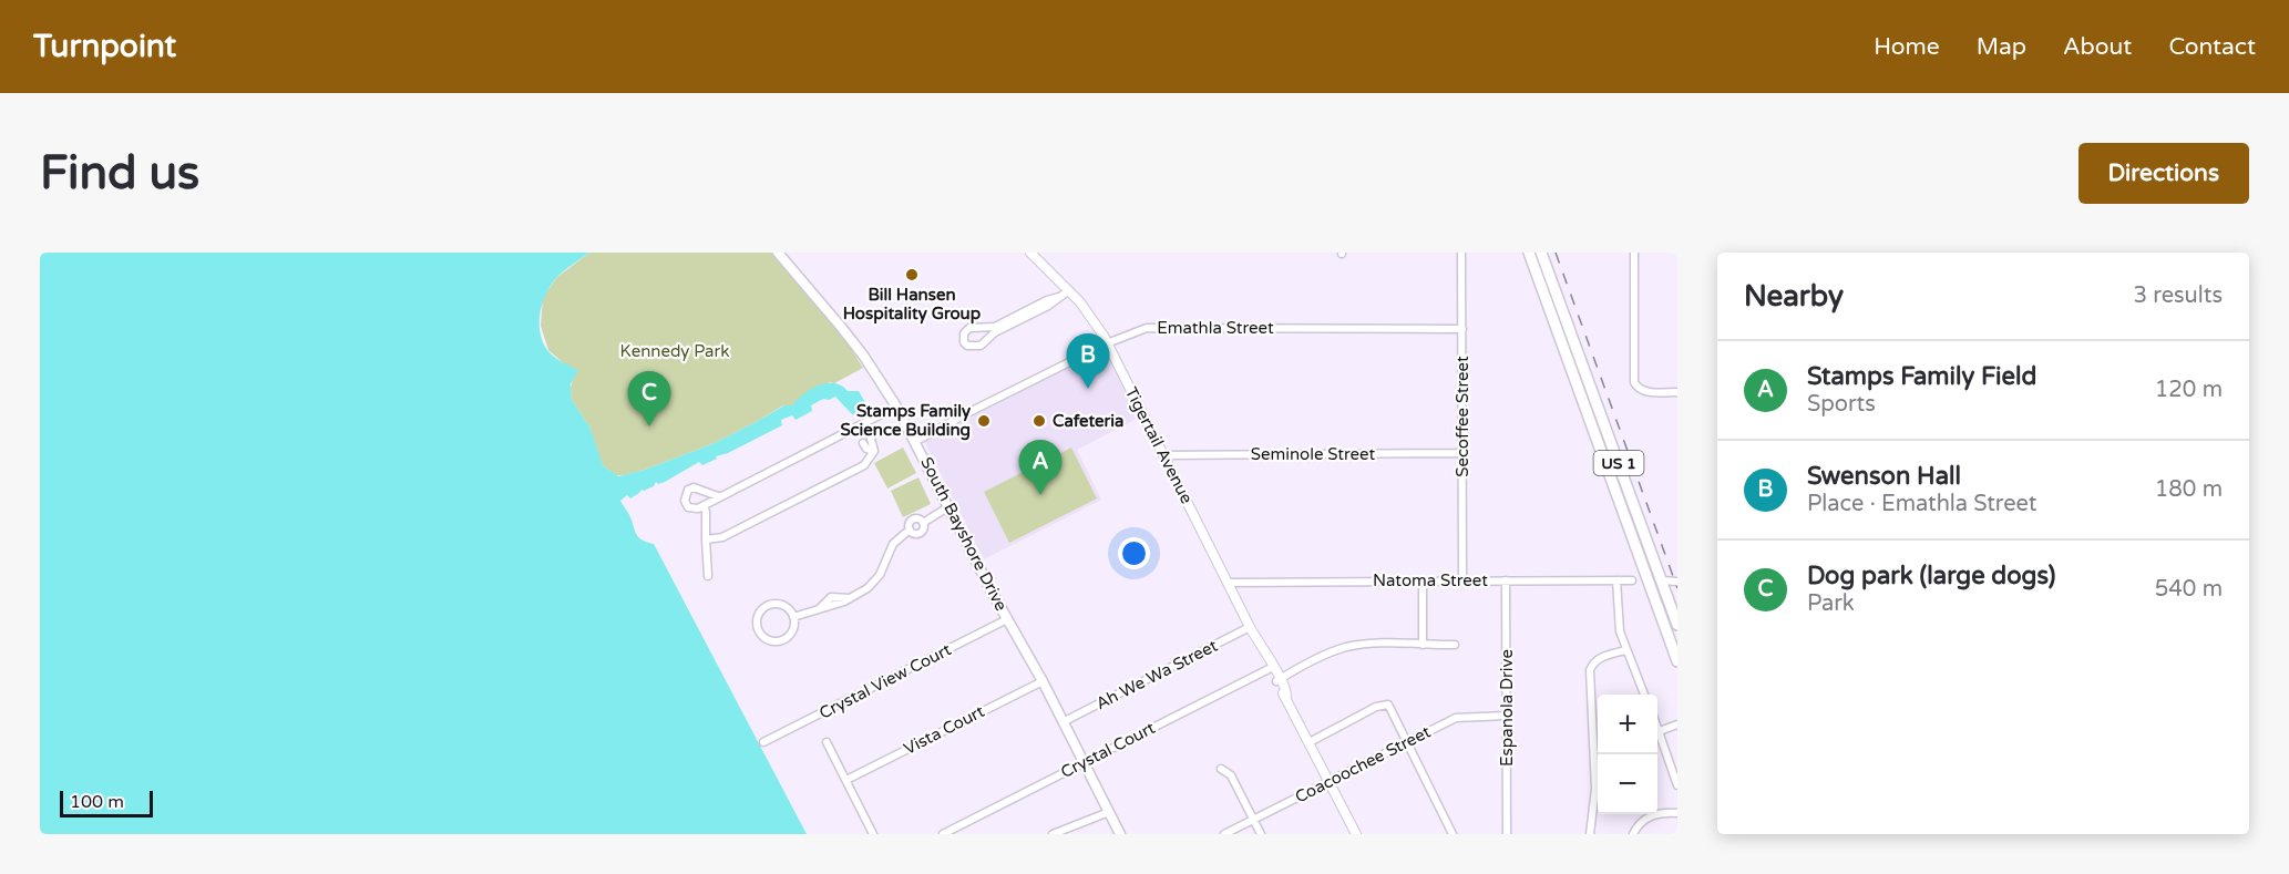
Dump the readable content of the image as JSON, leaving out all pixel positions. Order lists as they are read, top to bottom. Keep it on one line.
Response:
{"streets":{"highway":["US 1"],"main road":["South Bayshore Drive"],"street":["Emathla Street","Secoffee Street","Tigertail Avenue","Seminole Street","Natoma Street","Ah We Wa Street","Crystal View Court","Espanola Drive","Vista Court","Crystal Court","Coacoochee Street"]},"crossings":[["Emathla Street","Secoffee Street"],["Emathla Street","Tigertail Avenue"],["Emathla Street","South Bayshore Drive"],["Secoffee Street","Seminole Street"],["Secoffee Street","Natoma Street"],["Tigertail Avenue","Seminole Street"],["Tigertail Avenue","Natoma Street"],["Tigertail Avenue","Ah We Wa Street"],["Tigertail Avenue","Crystal Court"],["Tigertail Avenue","Coacoochee Street"],["South Bayshore Drive","Ah We Wa Street"],["South Bayshore Drive","Crystal View Court"],["South Bayshore Drive","Vista Court"],["South Bayshore Drive","Crystal Court"],["Natoma Street","Espanola Drive"],["Espanola Drive","Coacoochee Street"]],"parks":["Kennedy Park"],"places":["Bill Hansen Hospitality Group","Stamps Family Science Building","Cafeteria"],"scale_bar":"100 m","page":{"header":"Turnpoint","nav":["Home","Map","About","Contact"],"buttons":"Directions","title":"Find us","heading":["Nearby","3 results"],"pins":["B","C","A"],"list":[{"mark":"A","name":"Stamps Family Field","note":"Sports","value":"120 m"},{"mark":"B","name":"Swenson Hall","note":"Place · Emathla Street","value":"180 m"},{"mark":"C","name":"Dog park (large dogs)","note":"Park","value":"540 m"}],"map_buttons":["+","−"],"scale":"100 m"}}
